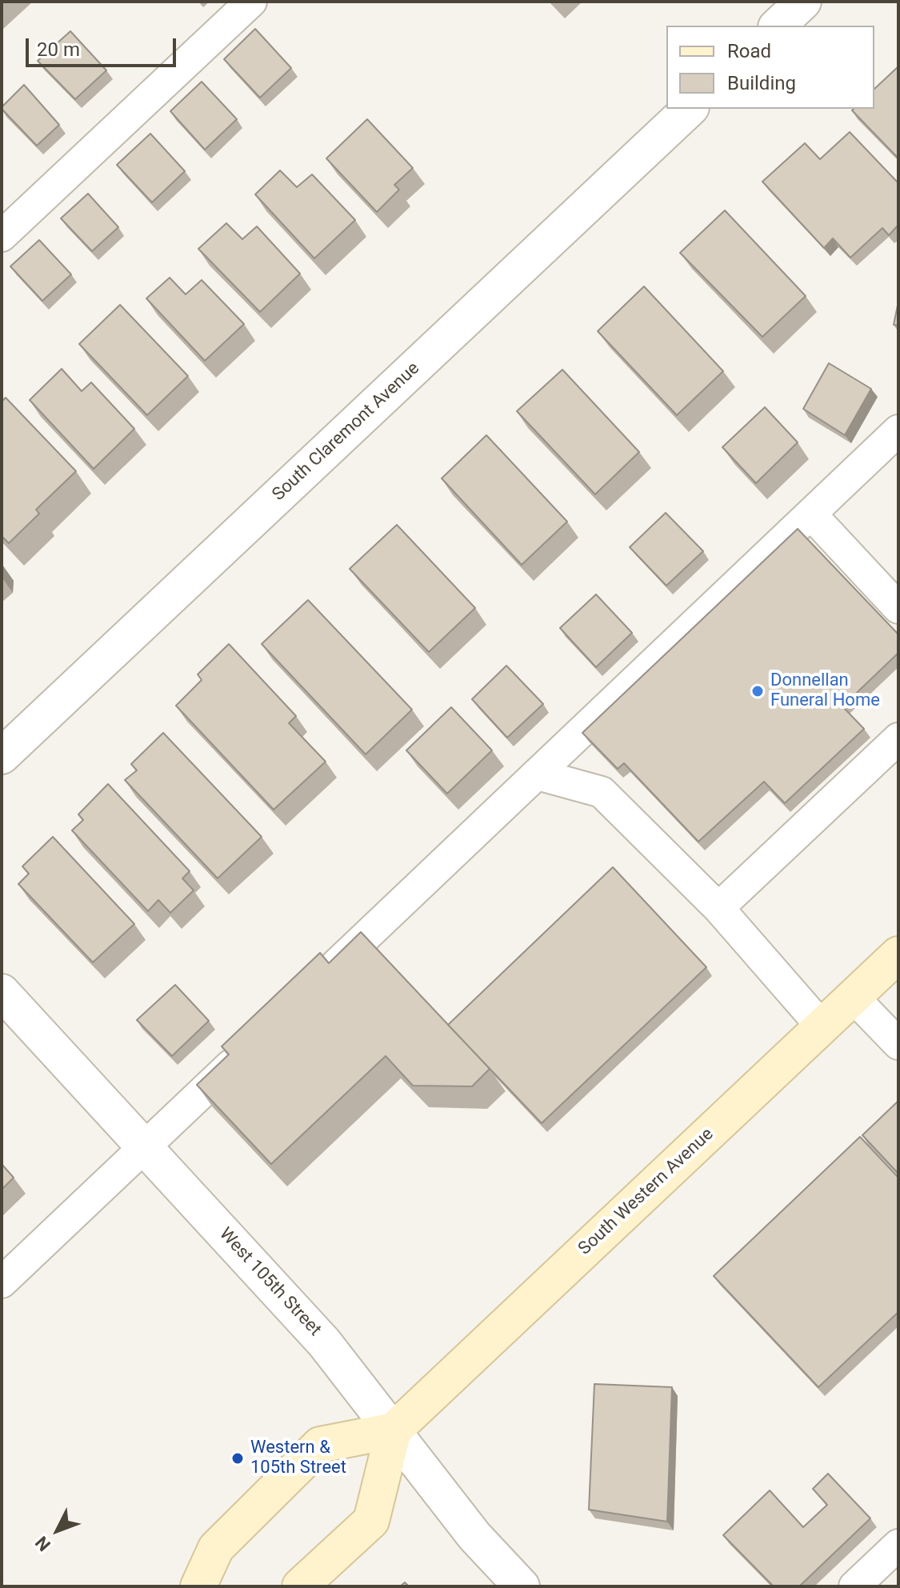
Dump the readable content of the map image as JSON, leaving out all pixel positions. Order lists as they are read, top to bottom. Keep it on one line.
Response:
{"streets":{"main road":["South Western Avenue"],"street":["South Claremont Avenue","West 105th Street"]},"crossings":[["South Western Avenue","West 105th Street"]],"places":["Donnellan Funeral Home","Western & 105th Street"],"legend":["Road","Building"],"scale_bar":"20 m","north":"bottom left"}
